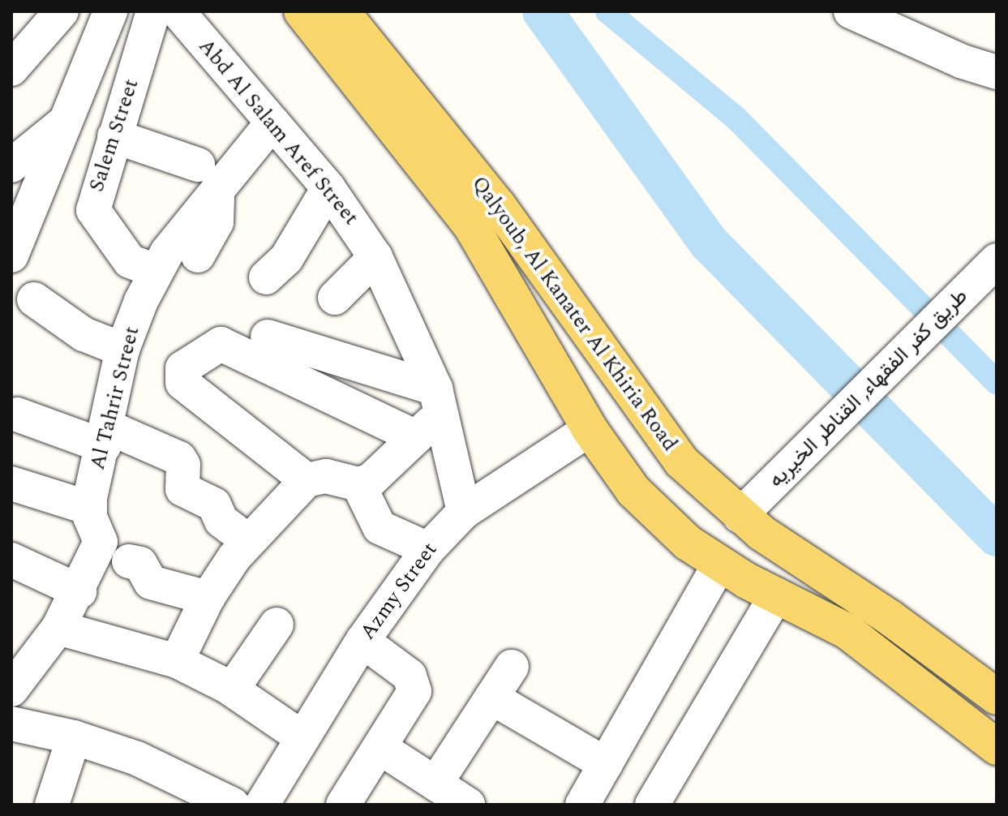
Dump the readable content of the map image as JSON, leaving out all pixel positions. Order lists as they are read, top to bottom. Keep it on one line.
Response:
{"streets":{"main road":["Qalyoub, Al Kanater Al Khiria Road"],"street":["Abd Al Salam Aref Street","Salem Street","طريق كفر الفقهاء, القناطر الخيريه","Al Tahrir Street","Azmy Street"]},"crossings":[["Abd Al Salam Aref Street","Al Tahrir Street"],["Abd Al Salam Aref Street","Azmy Street"],["Salem Street","Al Tahrir Street"],["Qalyoub, Al Kanater Al Khiria Road","طريق كفر الفقهاء, القناطر الخيريه"],["Qalyoub, Al Kanater Al Khiria Road","Azmy Street"]]}
